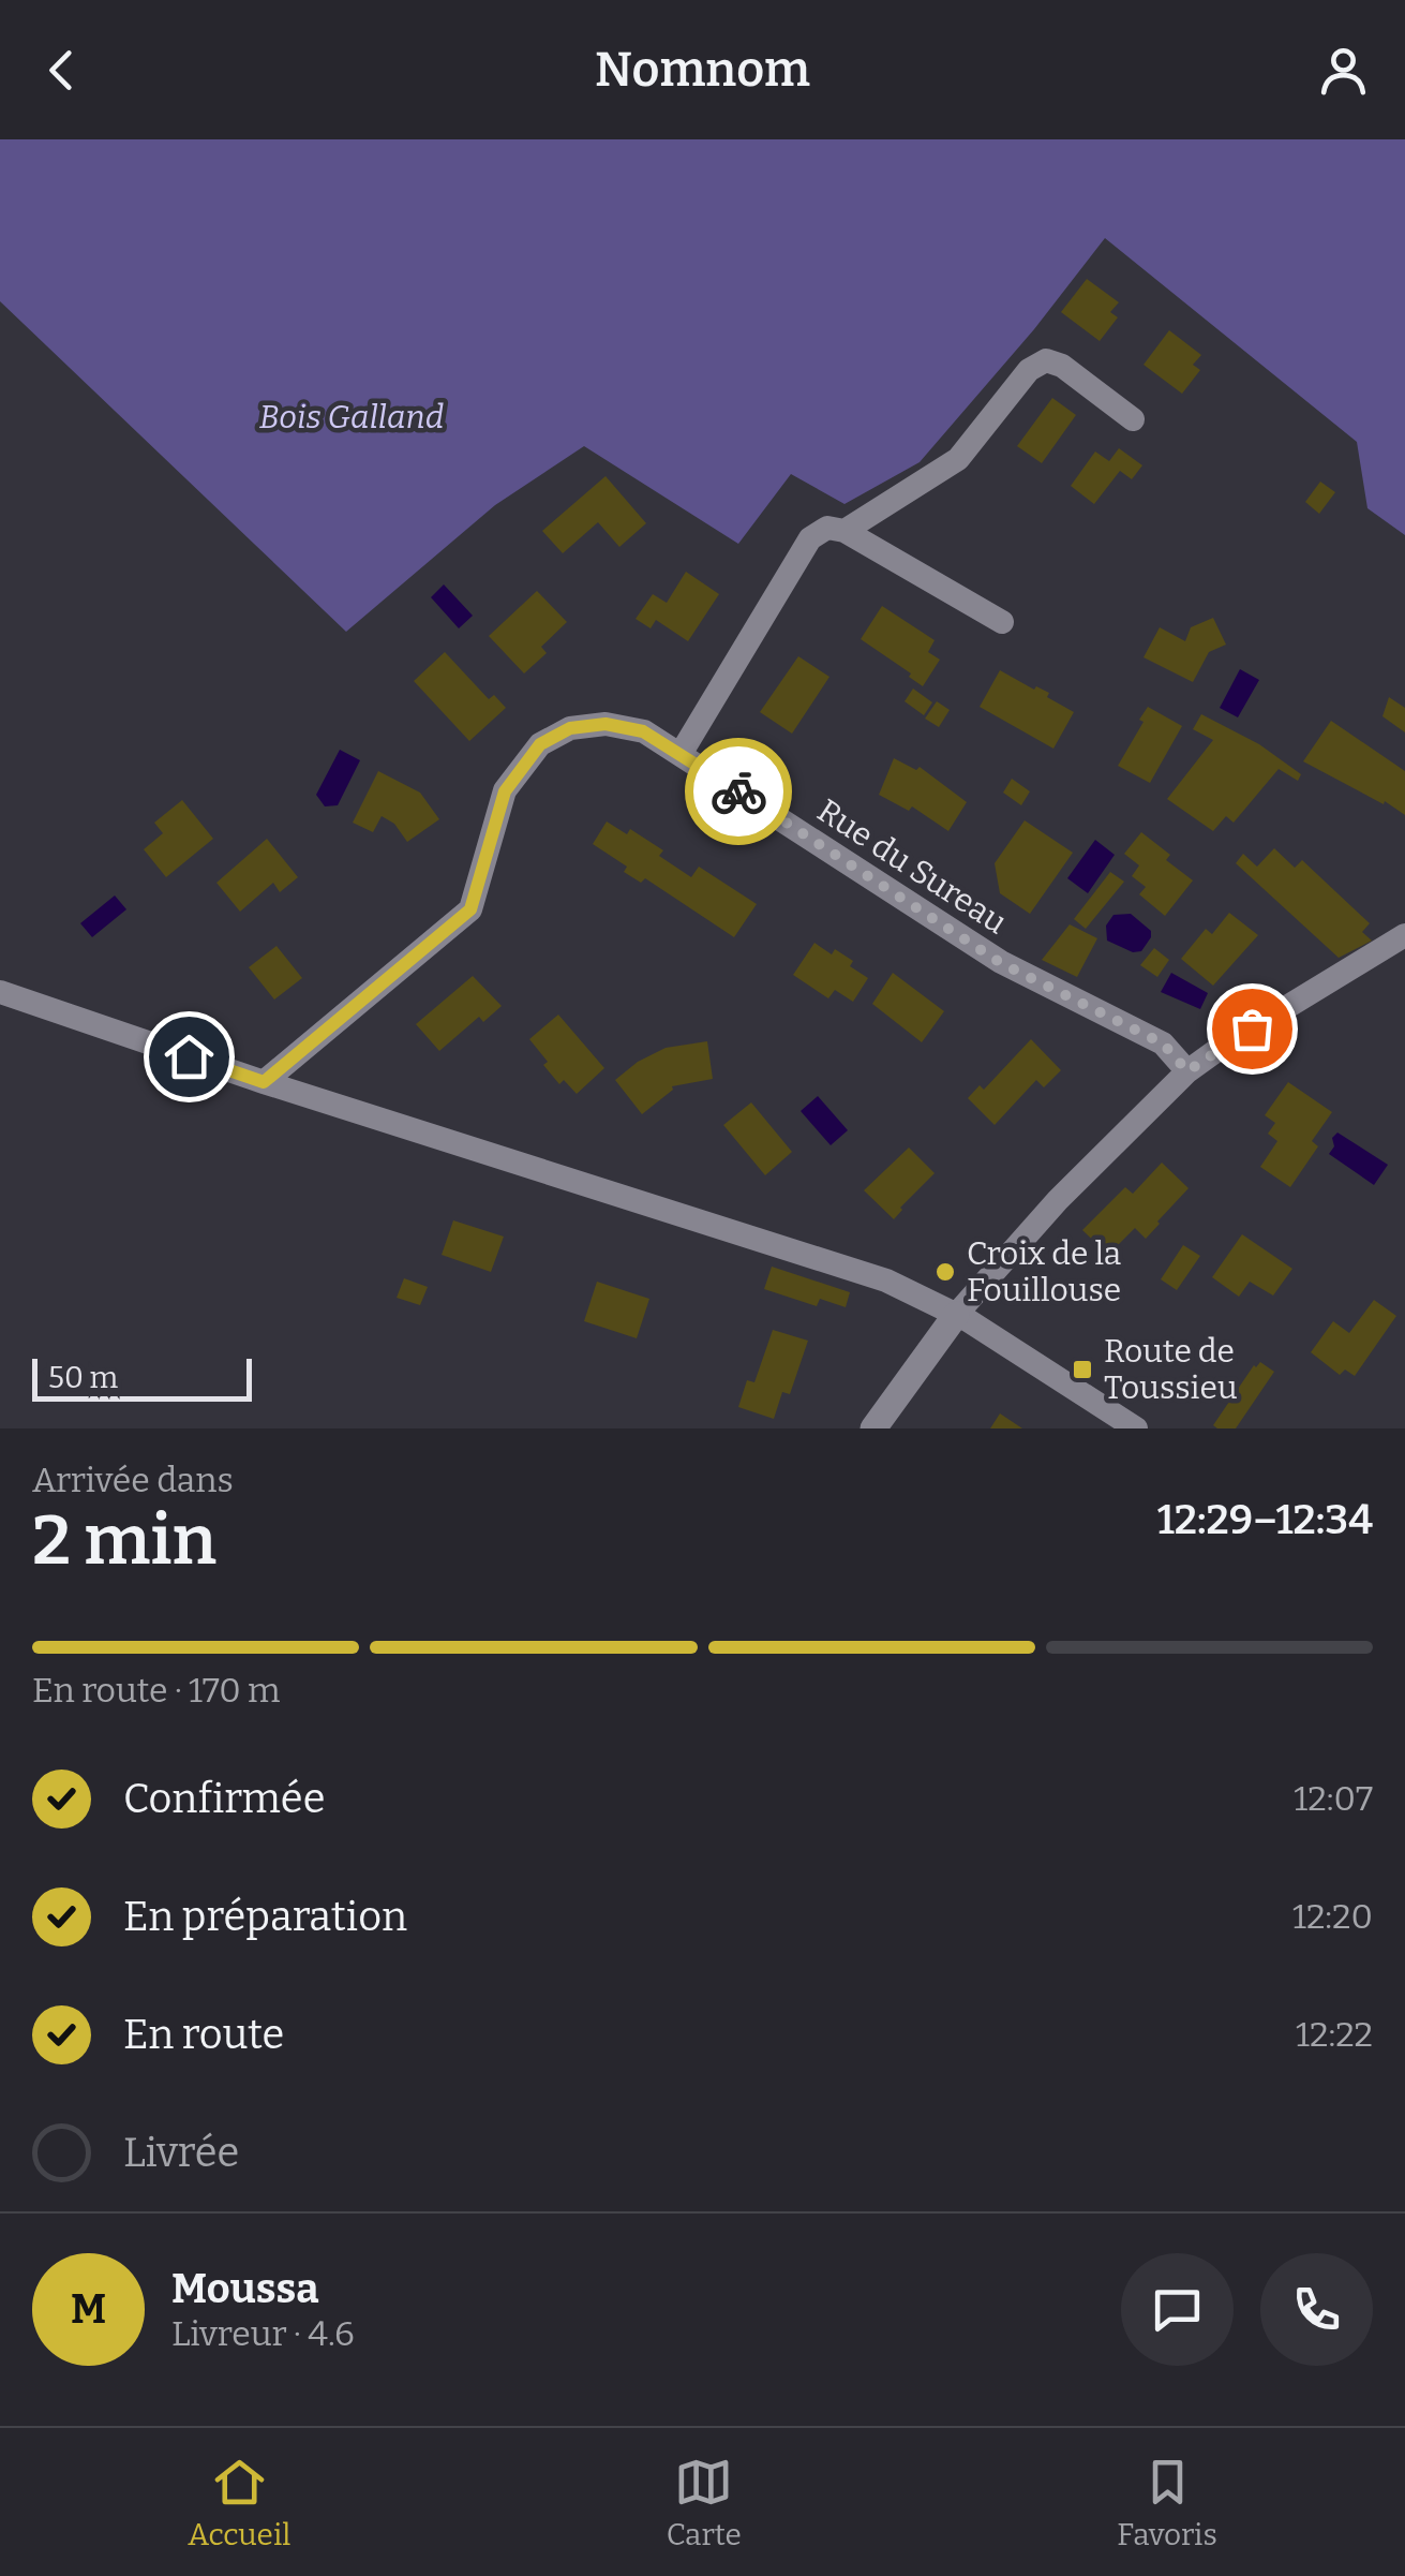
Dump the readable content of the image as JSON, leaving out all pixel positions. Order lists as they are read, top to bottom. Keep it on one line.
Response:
{"streets":{"street":["Rue du Sureau"]},"parks":["Bois Galland"],"places":{"other":["Croix de la Fouillouse"],"transit":["Route de Toussieu"]},"scale_bar":"50 m","page":{"header":"Nomnom","scale":"50 m","heading":["2 min","Arrivée dans","12:29–12:34"],"panel":["Moussa","Livreur · 4.6"],"bar":"En route · 170 m","list":[["Confirmée","12:07"],["En préparation","12:20"],["En route","12:22"],"Livrée"],"round":"M","tabs":["Accueil","Carte","Favoris"]}}
